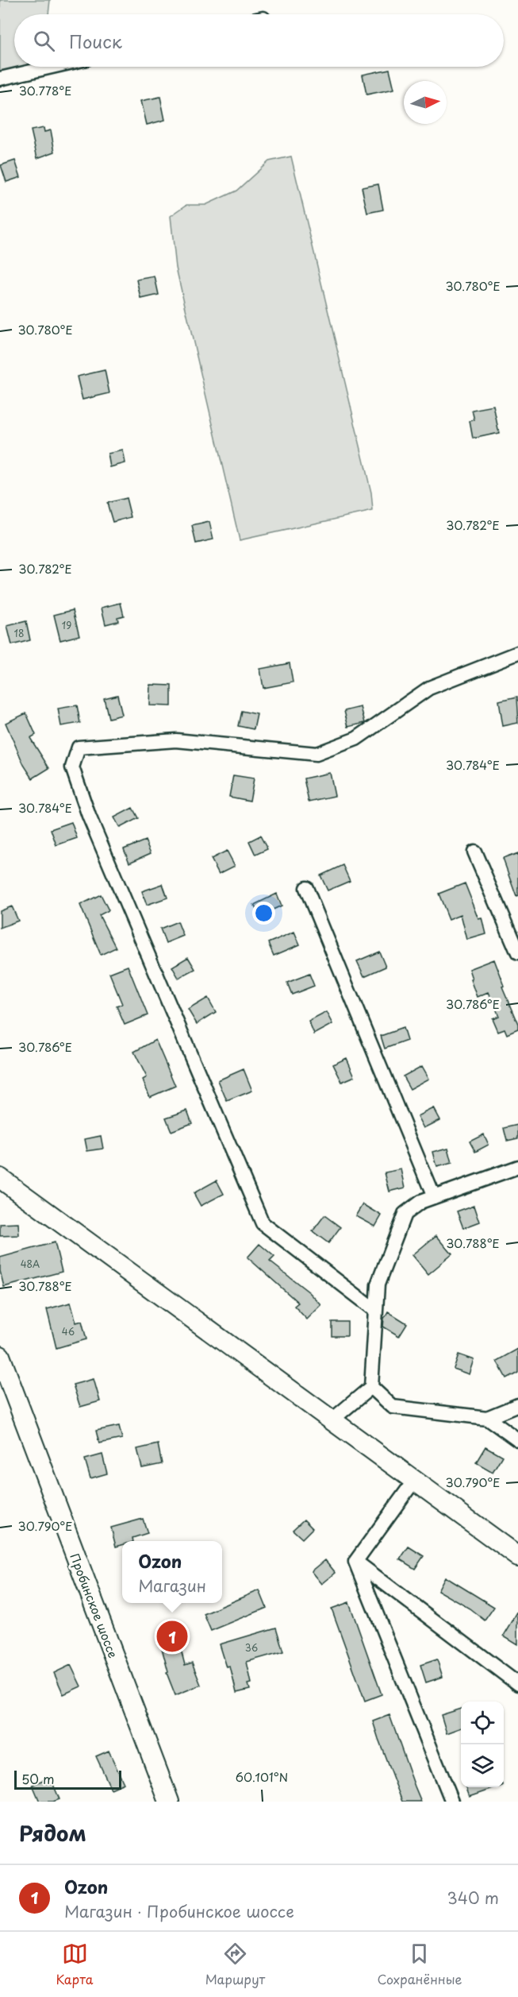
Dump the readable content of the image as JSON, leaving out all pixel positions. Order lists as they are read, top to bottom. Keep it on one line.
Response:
{"streets":{"street":["Пробинское шоссе"]},"house_numbers":["19","18","48А","46","36"],"scale_bar":"50 m","north":"right","page":{"search":"Поиск","popup":["Ozon","Магазин"],"pins":"1","scale":"50 m","heading":"Рядом","list":[{"mark":"1","name":"Ozon","note":"Магазин · Пробинское шоссе","value":"340 m"}],"nav":["Карта","Маршрут","Сохранённые"]},"coordinates":["30.778°E","30.780°E","30.782°E","30.784°E","30.786°E","30.788°E","30.790°E","60.101°N"]}
